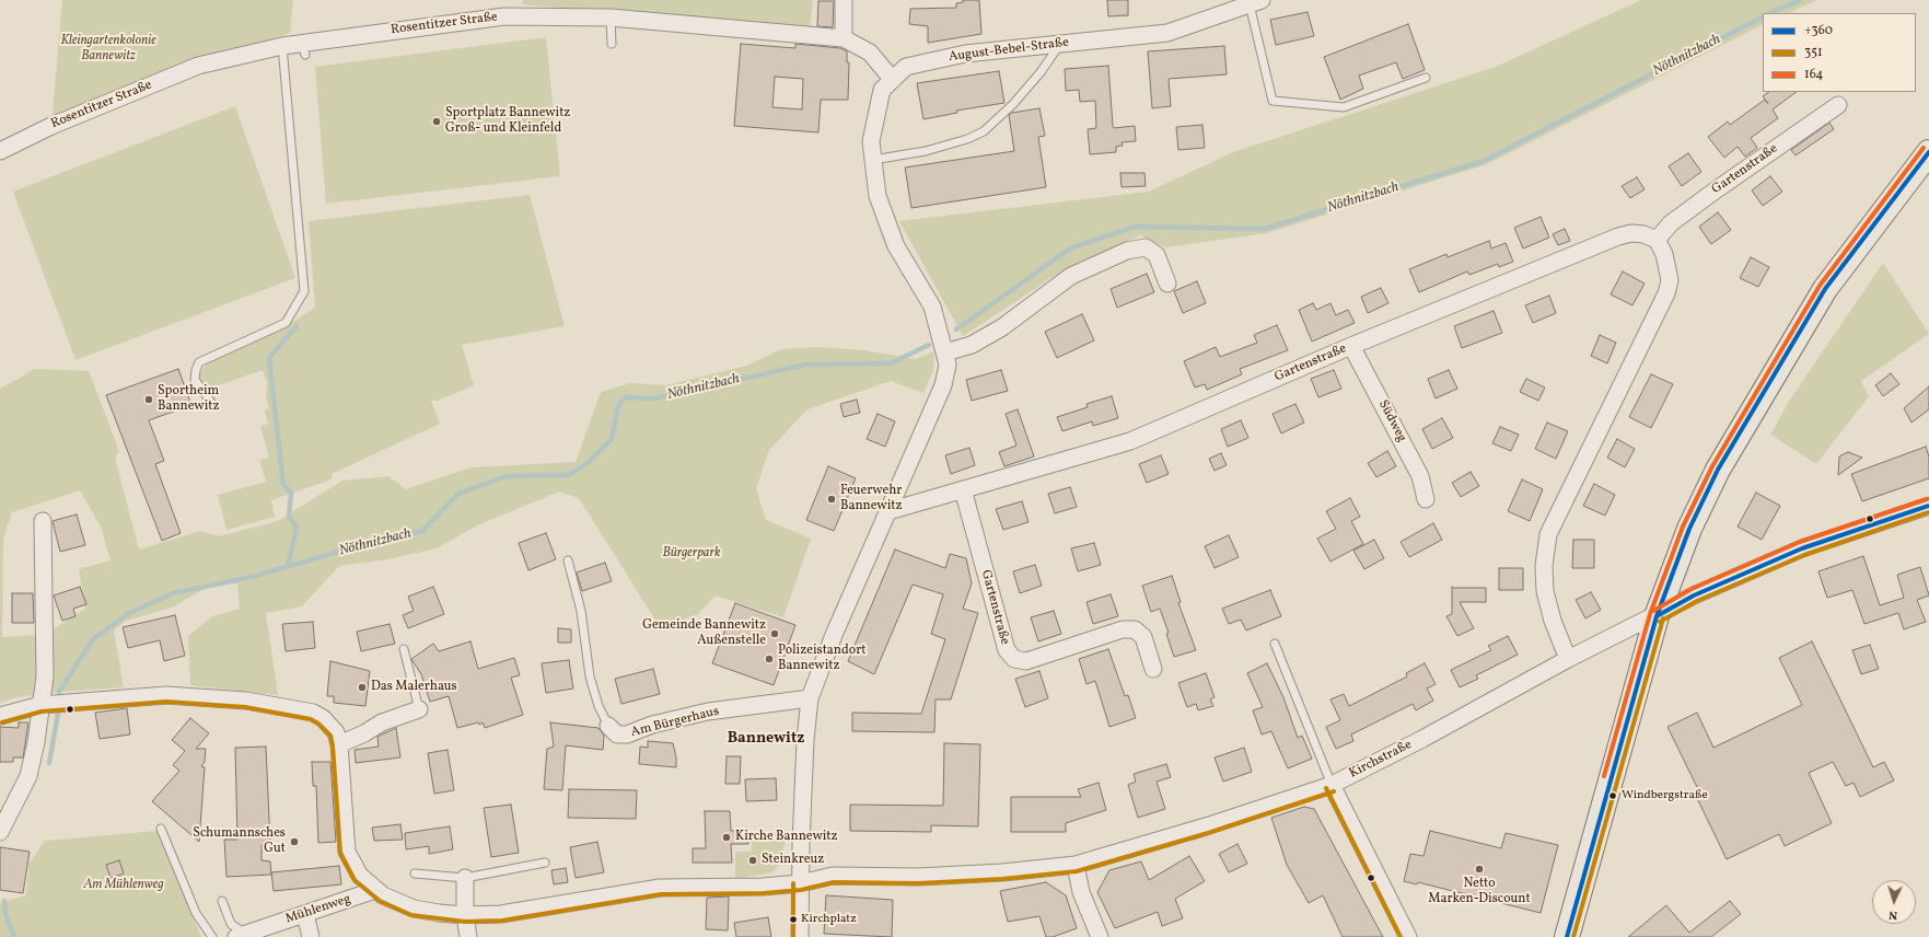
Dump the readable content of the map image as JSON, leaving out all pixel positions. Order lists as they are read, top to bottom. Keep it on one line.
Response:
{"streets":{"street":["Rosentitzer Straße","August-Bebel-Straße","Gartenstraße","Südweg","Am Bürgerhaus","Kirchstraße","Mühlenweg"]},"crossings":[["Rosentitzer Straße","August-Bebel-Straße"],["August-Bebel-Straße","Gartenstraße"],["August-Bebel-Straße","Am Bürgerhaus"],["Gartenstraße","Südweg"],["Kirchstraße","Mühlenweg"]],"districts":["Bannewitz"],"water":["Nöthnitzbach"],"parks":["Kleingartenkolonie Bannewitz","Bürgerpark","Am Mühlenweg"],"places":["Sportplatz Bannewitz Groß- und Kleinfeld","Sportheim Bannewitz","Feuerwehr Bannewitz","Gemeinde Bannewitz Außenstelle","Polizeistandort Bannewitz","Das Malerhaus","Windbergstraße","Kirche Bannewitz","Schumannsches Gut","Steinkreuz","Netto Marken-Discount","Kirchplatz"],"lines":["transit line 164","transit line +360","transit line 351"],"legend":["+360","351","164"],"north":"bottom"}
